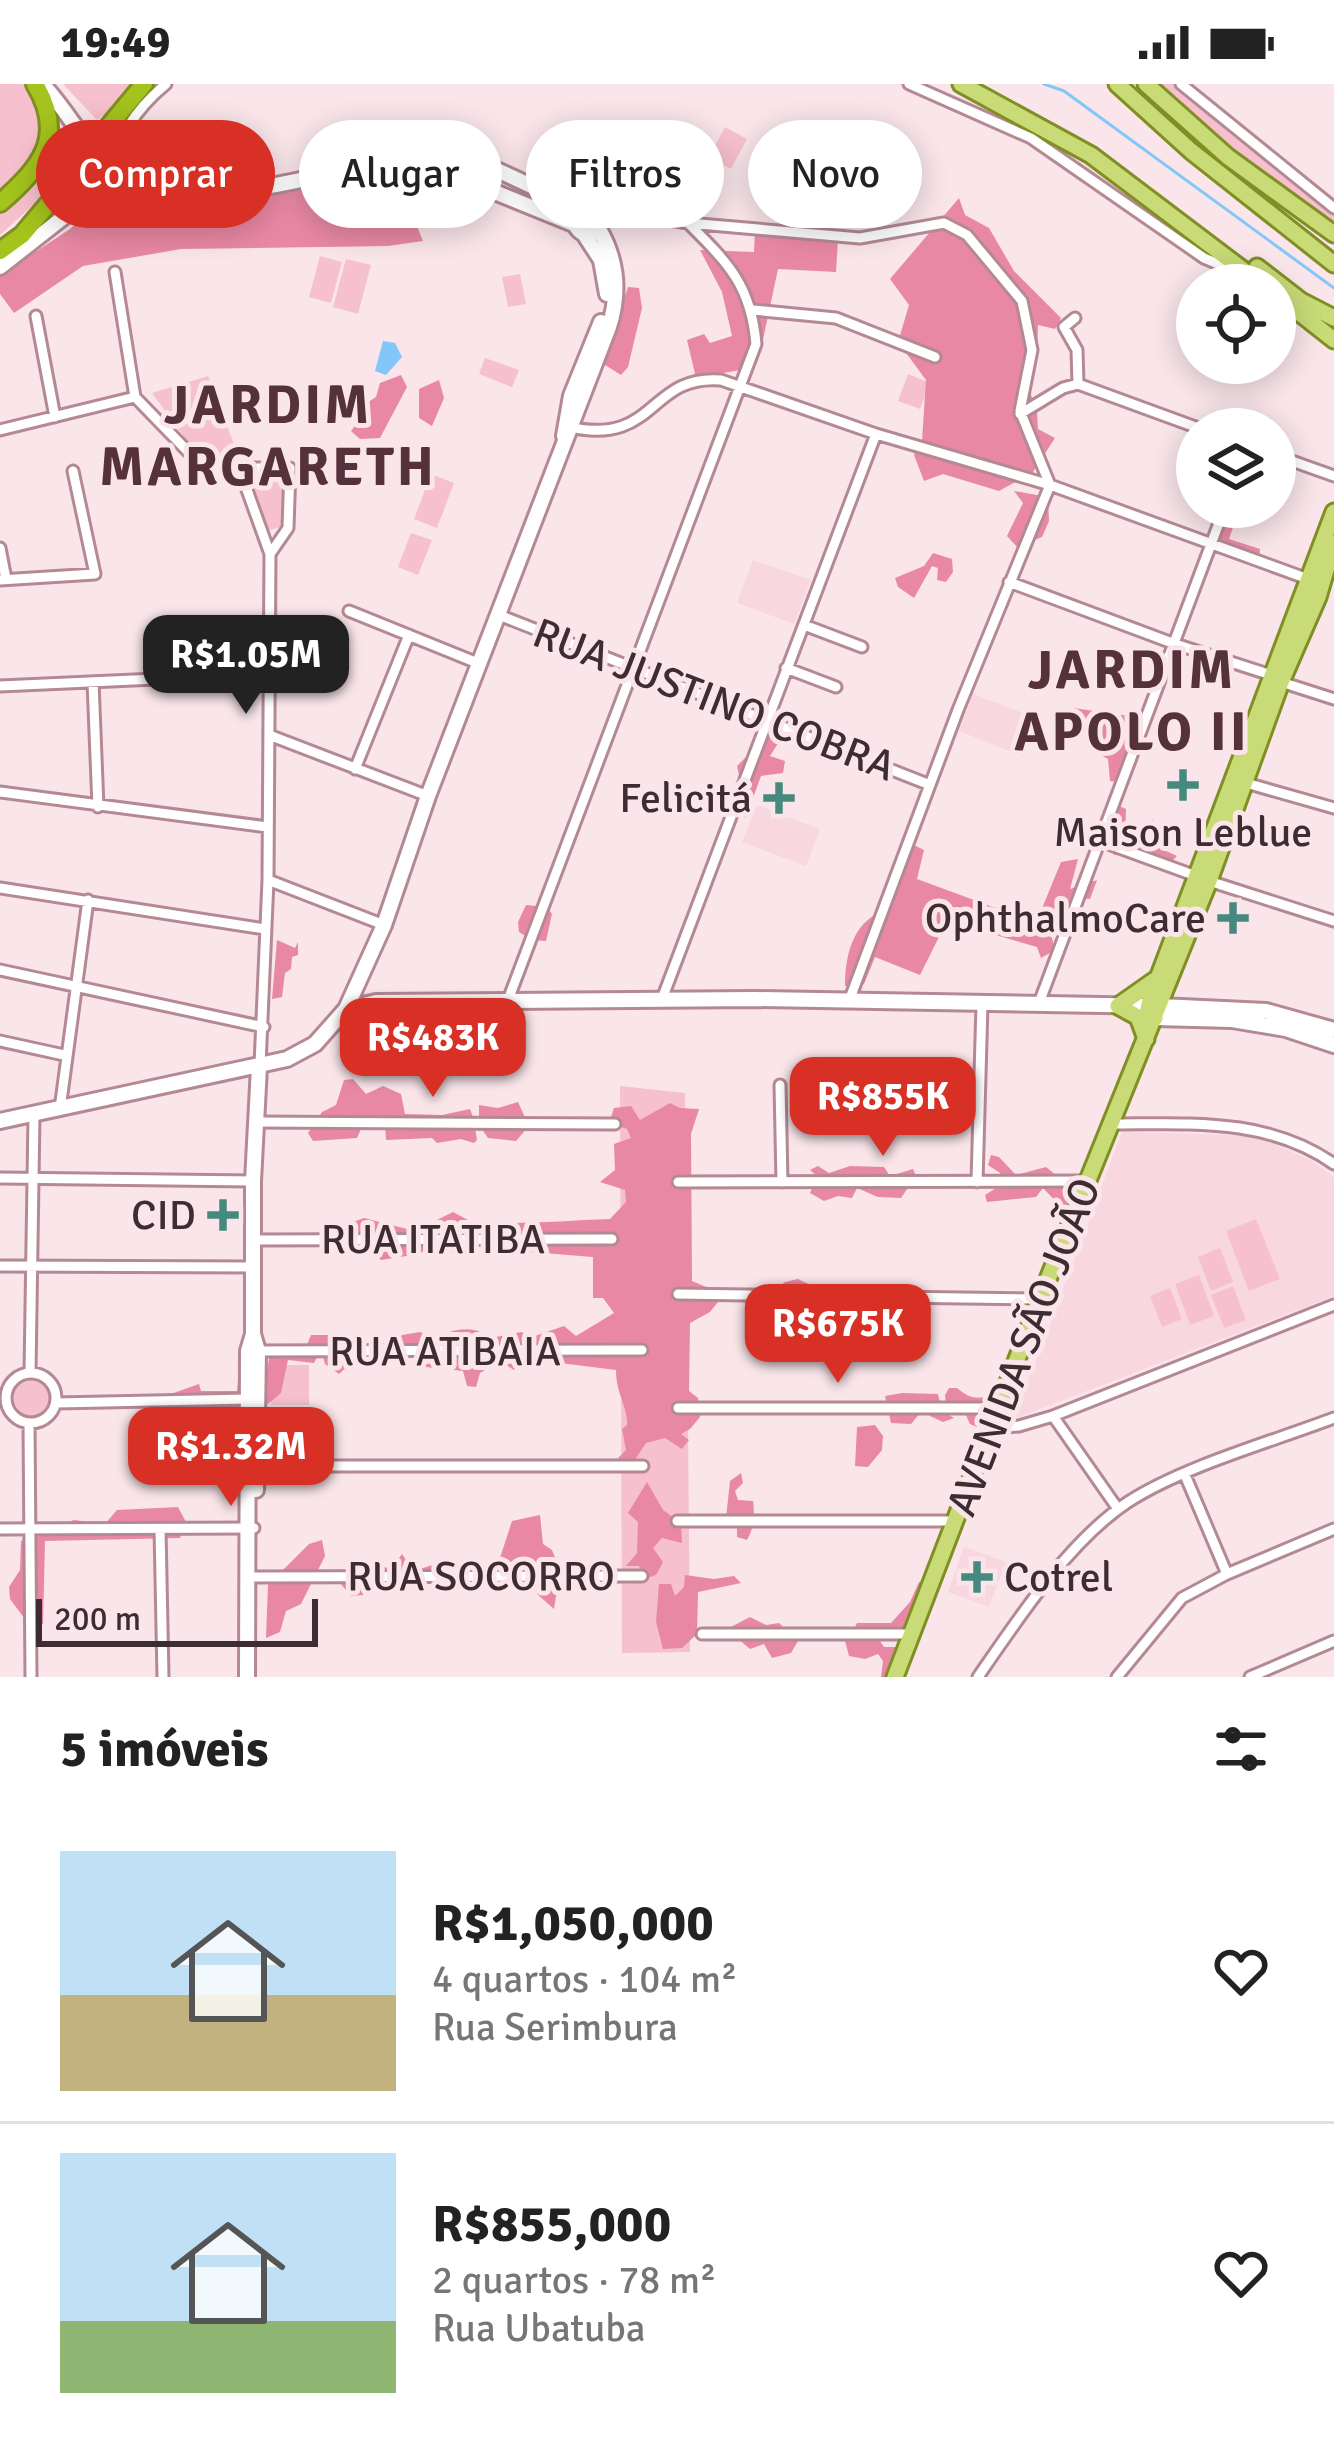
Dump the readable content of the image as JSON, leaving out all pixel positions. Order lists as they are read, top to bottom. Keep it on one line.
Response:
{"streets":{"main road":["AVENIDA SÃO JOÃO"],"street":["RUA JUSTINO COBRA","RUA ITATIBA","RUA ATIBAIA","RUA SOCORRO"]},"districts":["JARDIM MARGARETH","JARDIM APOLO II"],"places":{"health":["Maison Leblue","Felicitá","OphthalmoCare","CID","Cotrel"]},"scale_bar":"200 m","page":{"status":"19:49","chip":["Comprar","Alugar","Filtros","Novo"],"price":["R$1.05M","R$483K","R$855K","R$675K","R$1.32M"],"scale":"200 m","heading":"5 imóveis","list":[{"name":"R$1,050,000","note":"4 quartos · 104 m² · Rua Serimbura"},{"name":"R$855,000","note":"2 quartos · 78 m² · Rua Ubatuba"}]}}
